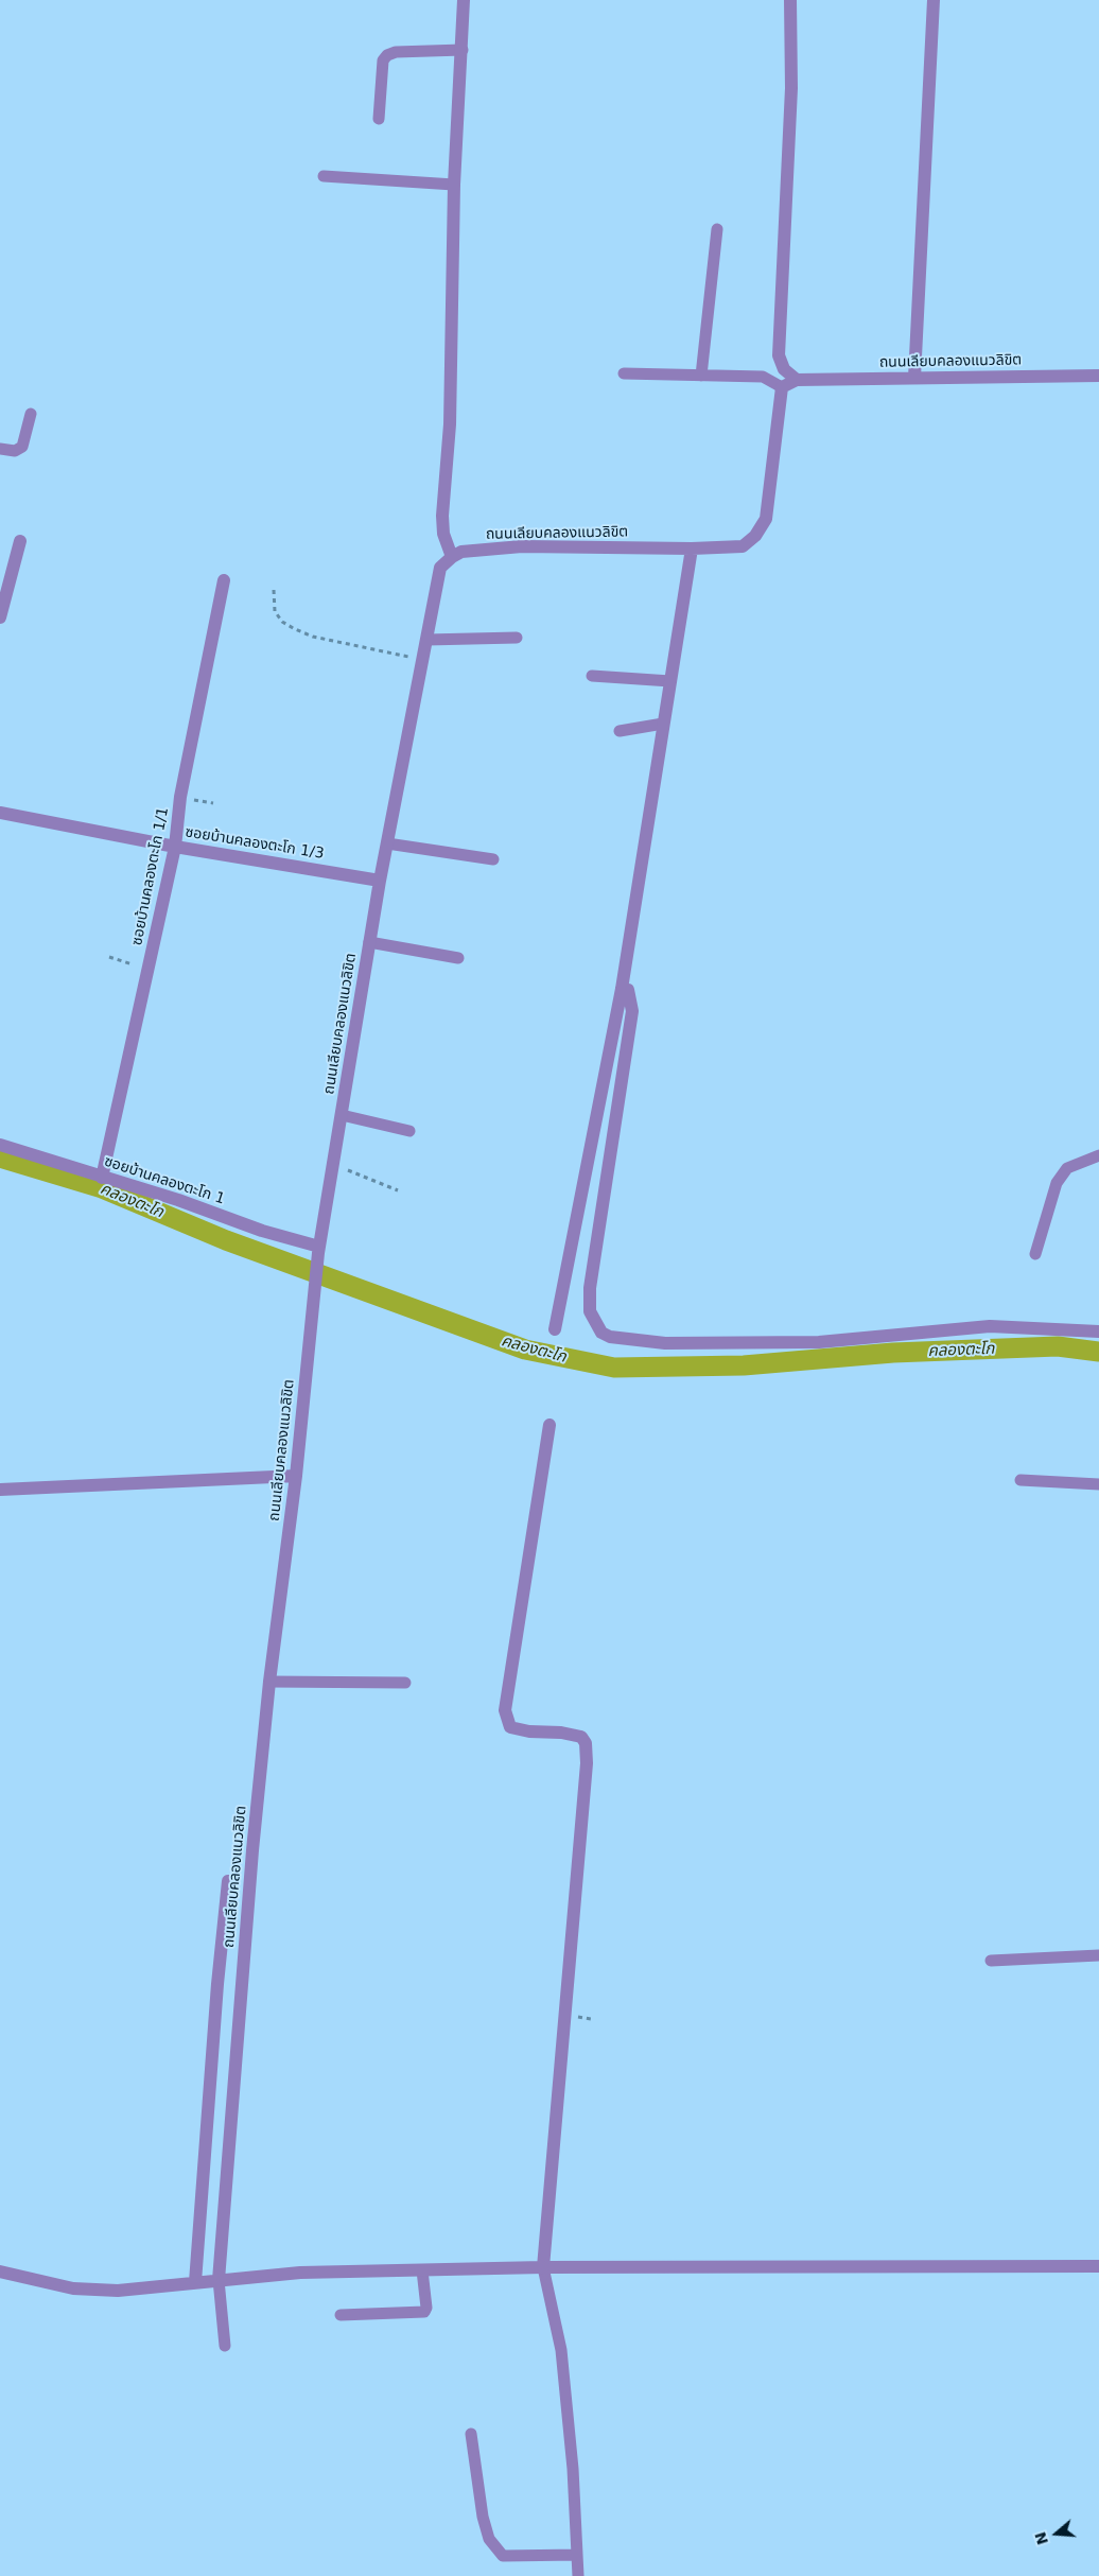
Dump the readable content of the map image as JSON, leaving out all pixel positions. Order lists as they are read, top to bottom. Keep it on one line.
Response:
{"streets":{"street":["ถนนเลียบคลองแนวลิขิต","ซอยบ้านคลองตะโก 1/3","ซอยบ้านคลองตะโก 1/1","ซอยบ้านคลองตะโก 1"]},"crossings":[["ถนนเลียบคลองแนวลิขิต","ซอยบ้านคลองตะโก 1/3"],["ถนนเลียบคลองแนวลิขิต","ซอยบ้านคลองตะโก 1"],["ซอยบ้านคลองตะโก 1/3","ซอยบ้านคลองตะโก 1/1"],["ซอยบ้านคลองตะโก 1/1","ซอยบ้านคลองตะโก 1"]],"water":["คลองตะโก"],"north":"left"}
